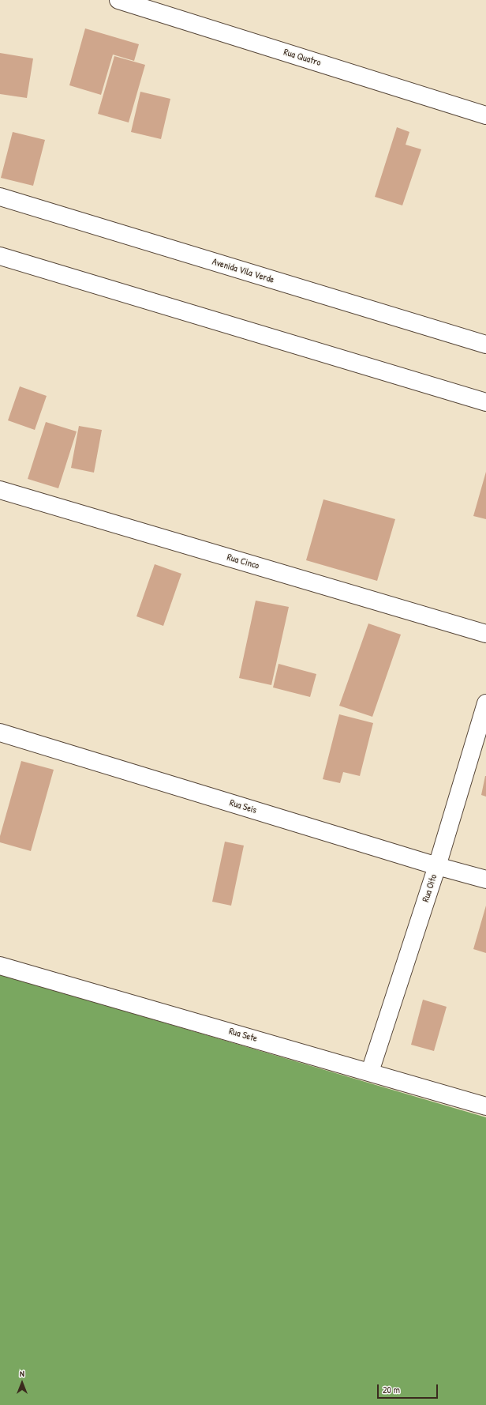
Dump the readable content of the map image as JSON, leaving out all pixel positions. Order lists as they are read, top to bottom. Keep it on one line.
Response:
{"streets":{"street":["Rua Quatro","Avenida Vila Verde","Rua Cinco","Rua Seis","Rua Oito","Rua Sete"]},"crossings":[["Rua Seis","Rua Oito"],["Rua Oito","Rua Sete"]],"scale_bar":"20 m","north":"top"}
